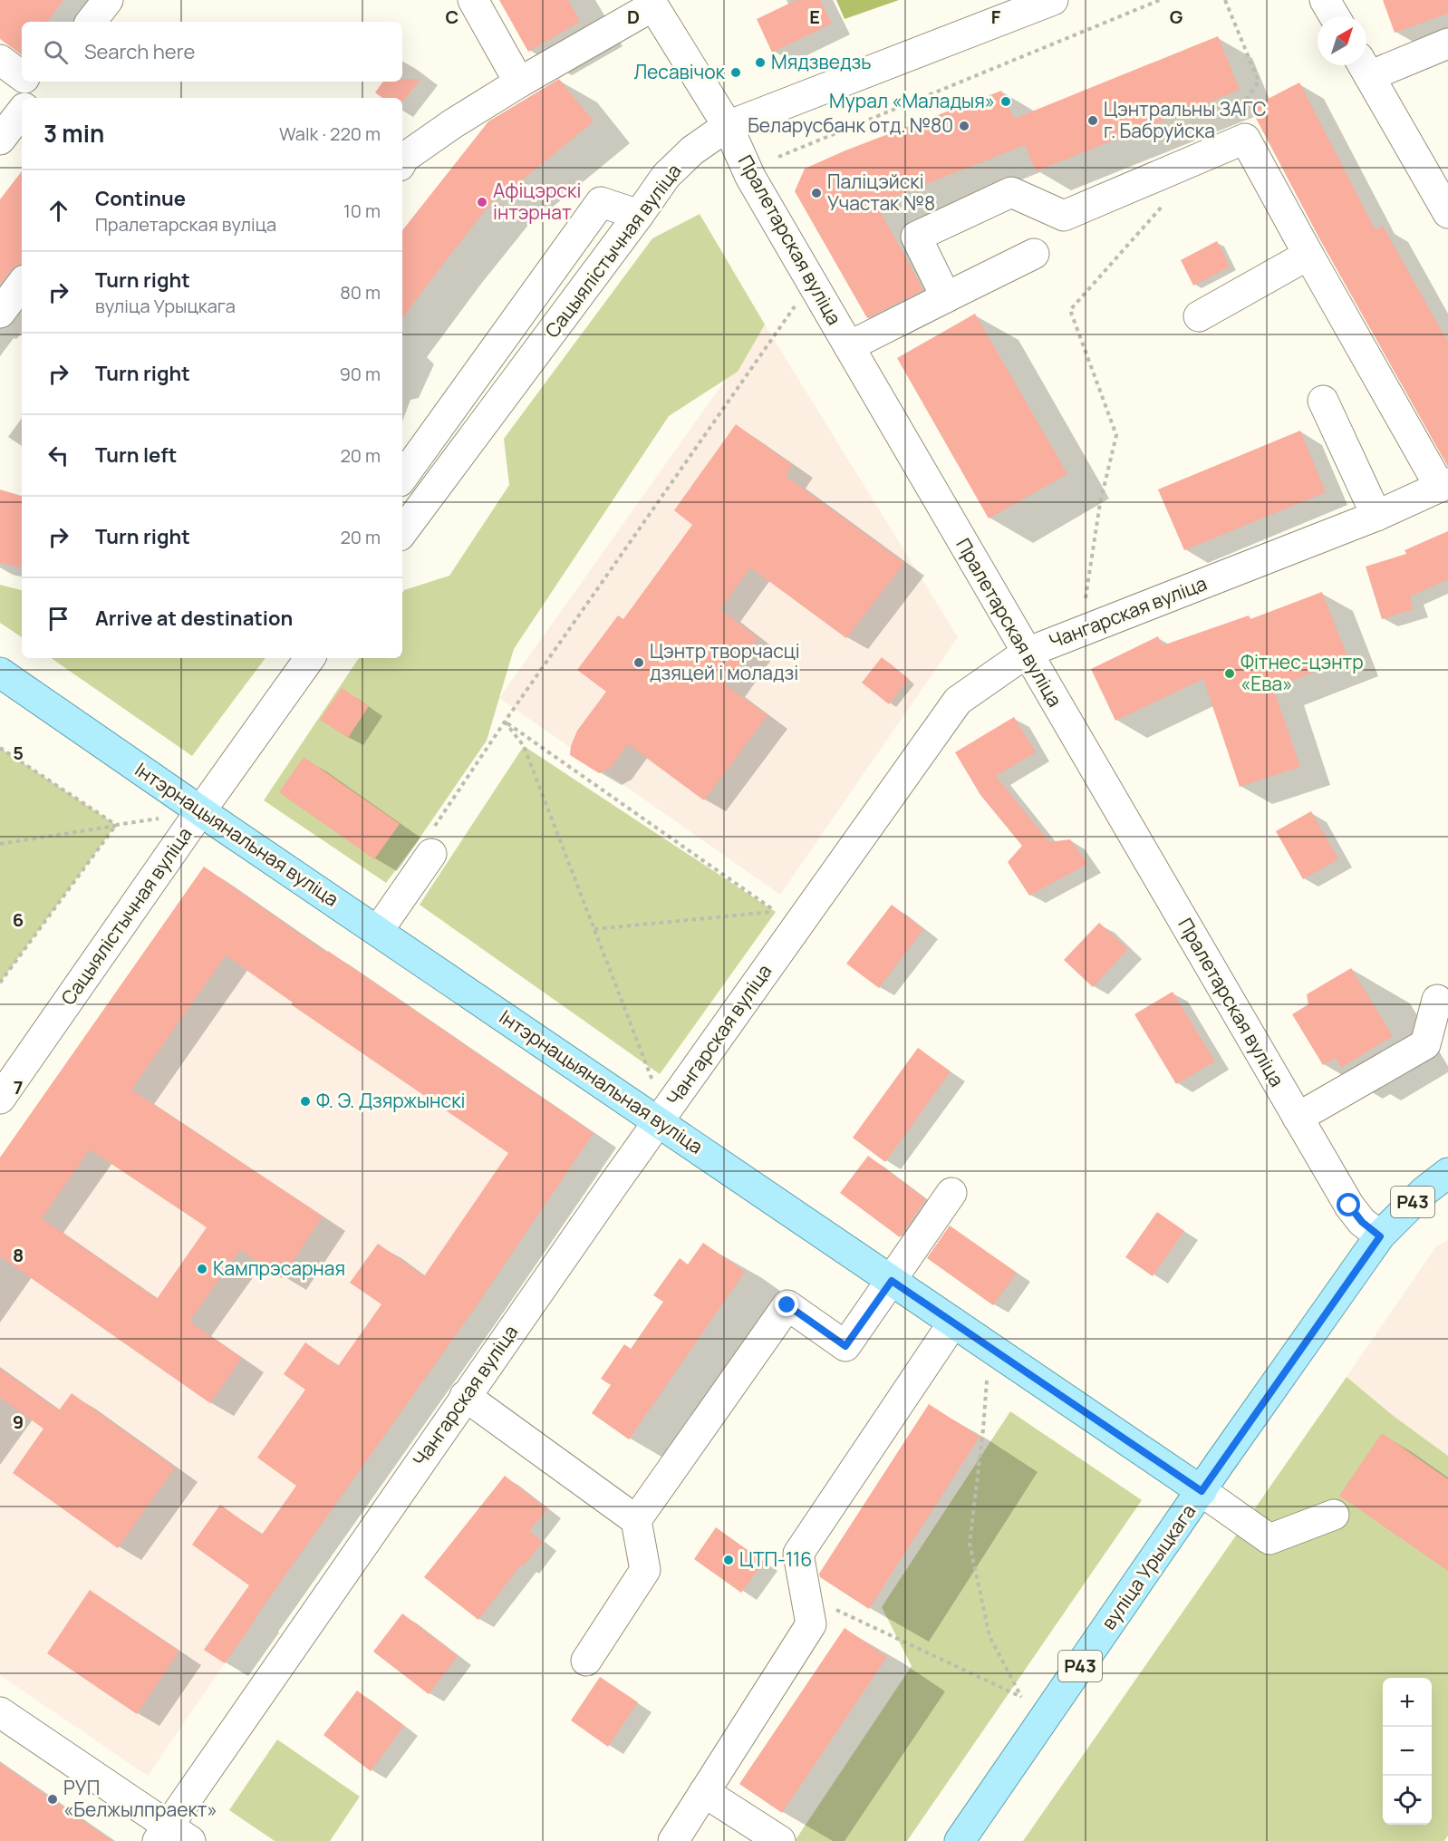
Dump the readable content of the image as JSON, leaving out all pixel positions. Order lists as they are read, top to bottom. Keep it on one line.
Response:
{"streets":{"main road":["Інтэрнацыянальная вуліца","Р43","вуліца Урыцкага"],"street":["Пралетарская вуліца","Сацыялістычная вуліца","Чангарская вуліца"]},"crossings":[["Пралетарская вуліца","Сацыялістычная вуліца"],["Пралетарская вуліца","Чангарская вуліца"],["Пралетарская вуліца","вуліца Урыцкага"],["Сацыялістычная вуліца","Інтэрнацыянальная вуліца"],["Чангарская вуліца","Інтэрнацыянальная вуліца"],["Інтэрнацыянальная вуліца","вуліца Урыцкага"]],"places":["Мядзведзь","Лесавічок","Мурал «Маладыя»","Цэнтральны ЗАГС г. Бабруйска","Беларусбанк отд. №80","Паліцэйскі Участак №8","Афіцэрскі інтэрнат","Цэнтр творчасці дзяцей і моладзі","Фітнес-цэнтр «Ева»","Ф. Э. Дзяржынскі","Кампрэсарная","ЦТП-116","РУП «Белжылпраект»"],"north":"top right","page":{"search":"Search here","heading":["3 min","Walk · 220 m"],"list":[["Continue","Пралетарская вуліца","10 m"],["Turn right","вуліца Урыцкага","80 m"],["Turn right","90 m"],["Turn left","20 m"],["Turn right","20 m"],"Arrive at destination"],"map_buttons":["+","−"]},"grid":{"columns":["C","D","E","F","G"],"rows":["5","6","7","8","9"]}}
